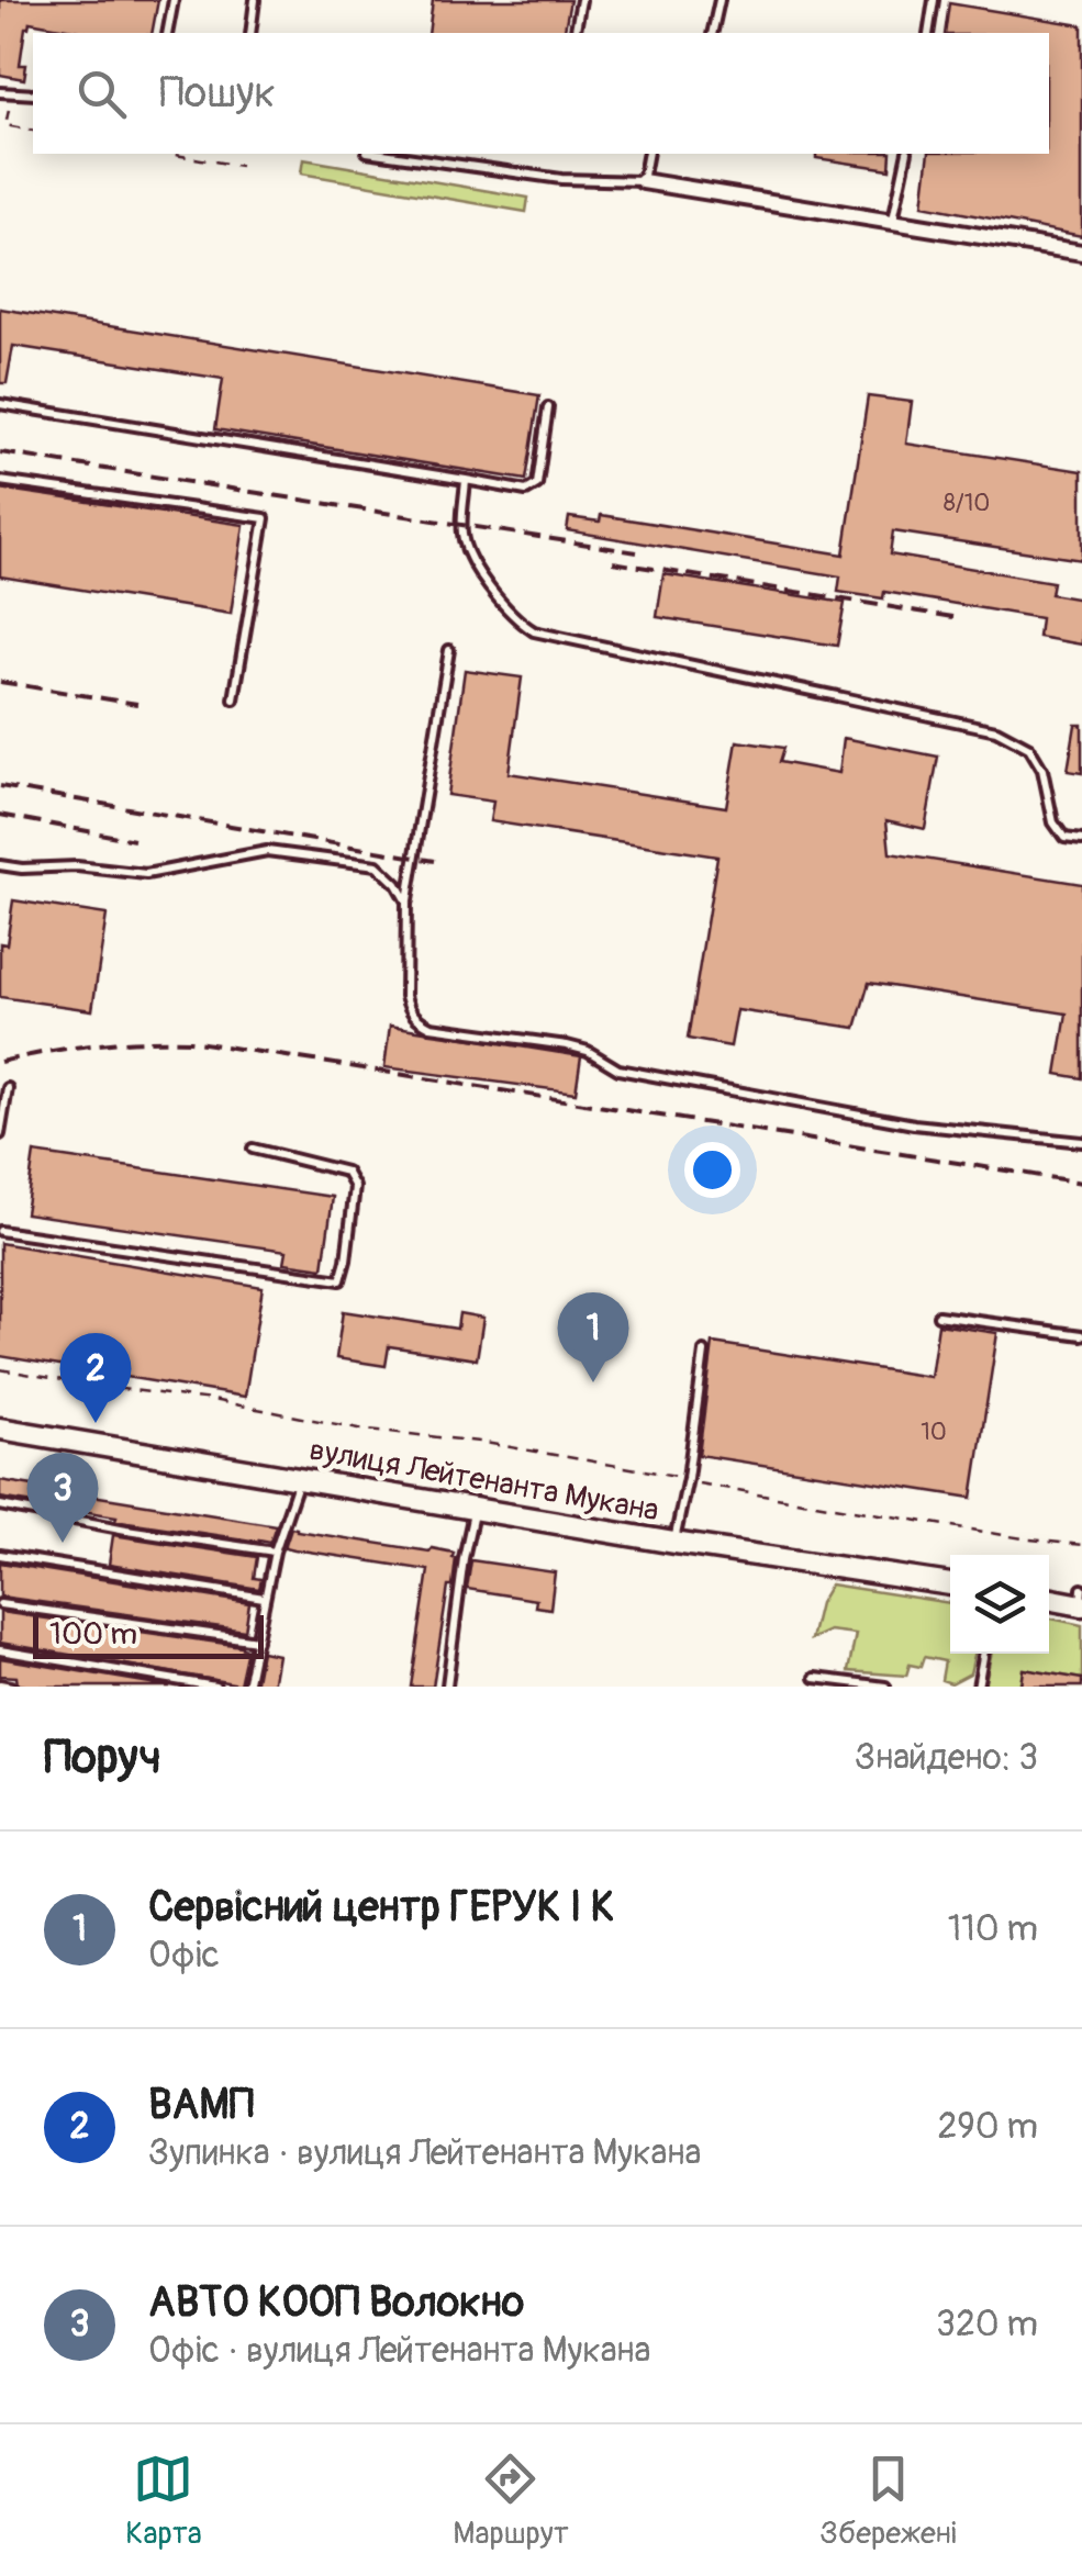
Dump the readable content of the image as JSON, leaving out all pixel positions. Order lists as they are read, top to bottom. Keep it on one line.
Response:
{"streets":{"main road":["вулиця Лейтенанта Мукана"]},"house_numbers":["8/10","10"],"scale_bar":"100 m","page":{"search":"Пошук","pins":["1","2","3"],"scale":"100 m","heading":["Поруч","Знайдено: 3"],"list":[{"mark":"1","name":"Сервісний центр ГЕРУК І К","note":"Офіс","value":"110 m"},{"mark":"2","name":"ВАМП","note":"Зупинка · вулиця Лейтенанта Мукана","value":"290 m"},{"mark":"3","name":"АВТО КООП Волокно","note":"Офіс · вулиця Лейтенанта Мукана","value":"320 m"}],"nav":["Карта","Маршрут","Збережені"]}}
